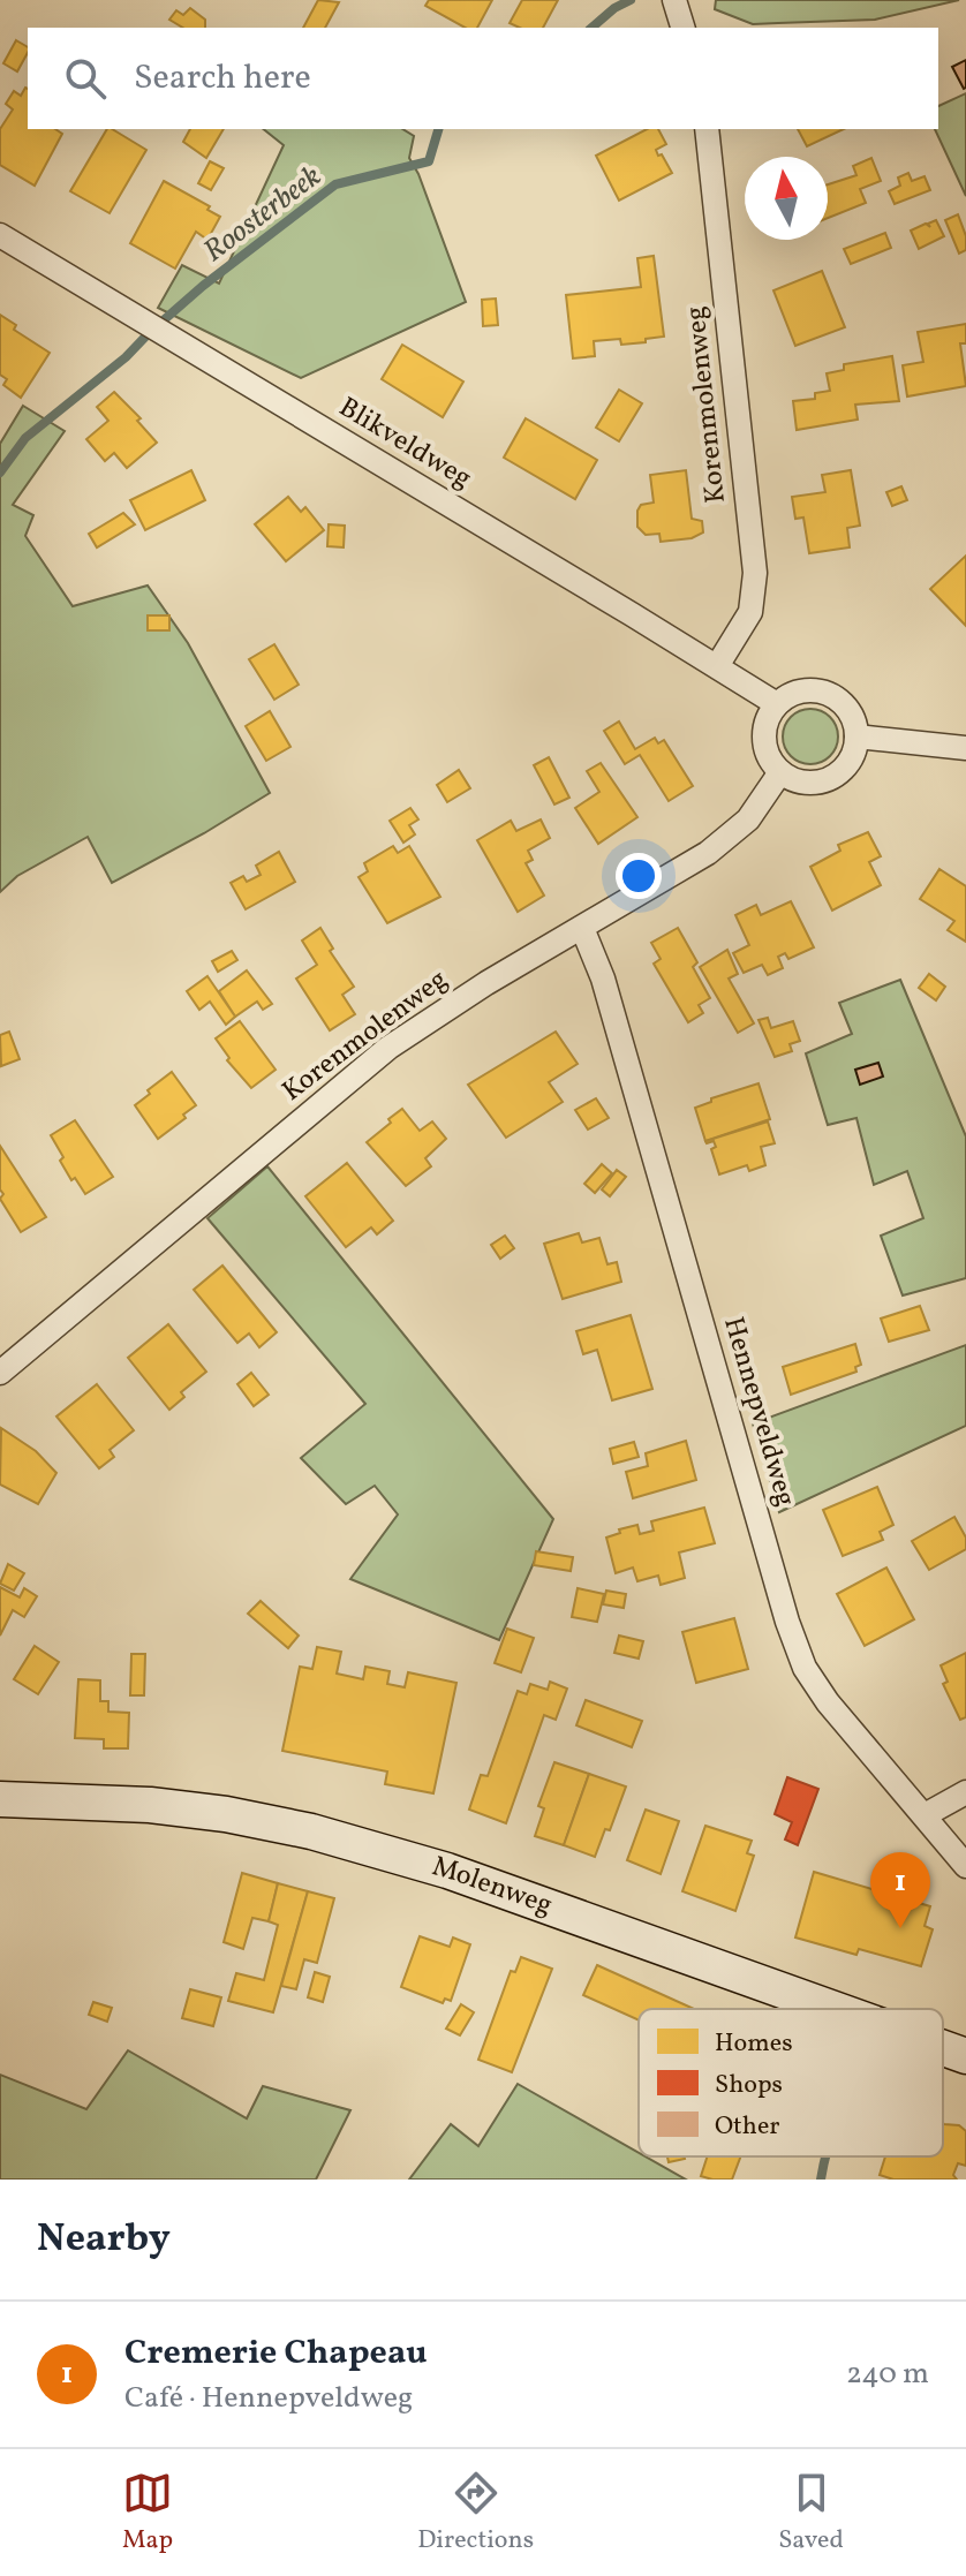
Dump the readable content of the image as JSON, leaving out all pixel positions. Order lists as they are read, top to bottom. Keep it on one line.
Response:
{"streets":{"street":["Korenmolenweg","Blikveldweg","Hennepveldweg","Molenweg"]},"crossings":[["Korenmolenweg","Blikveldweg"],["Korenmolenweg","Hennepveldweg"]],"water":["Roosterbeek"],"legend":["Homes","Shops","Other"],"north":"top","page":{"search":"Search here","pins":"1","heading":"Nearby","list":[{"mark":"1","name":"Cremerie Chapeau","note":"Café · Hennepveldweg","value":"240 m"}],"nav":["Map","Directions","Saved"]}}
